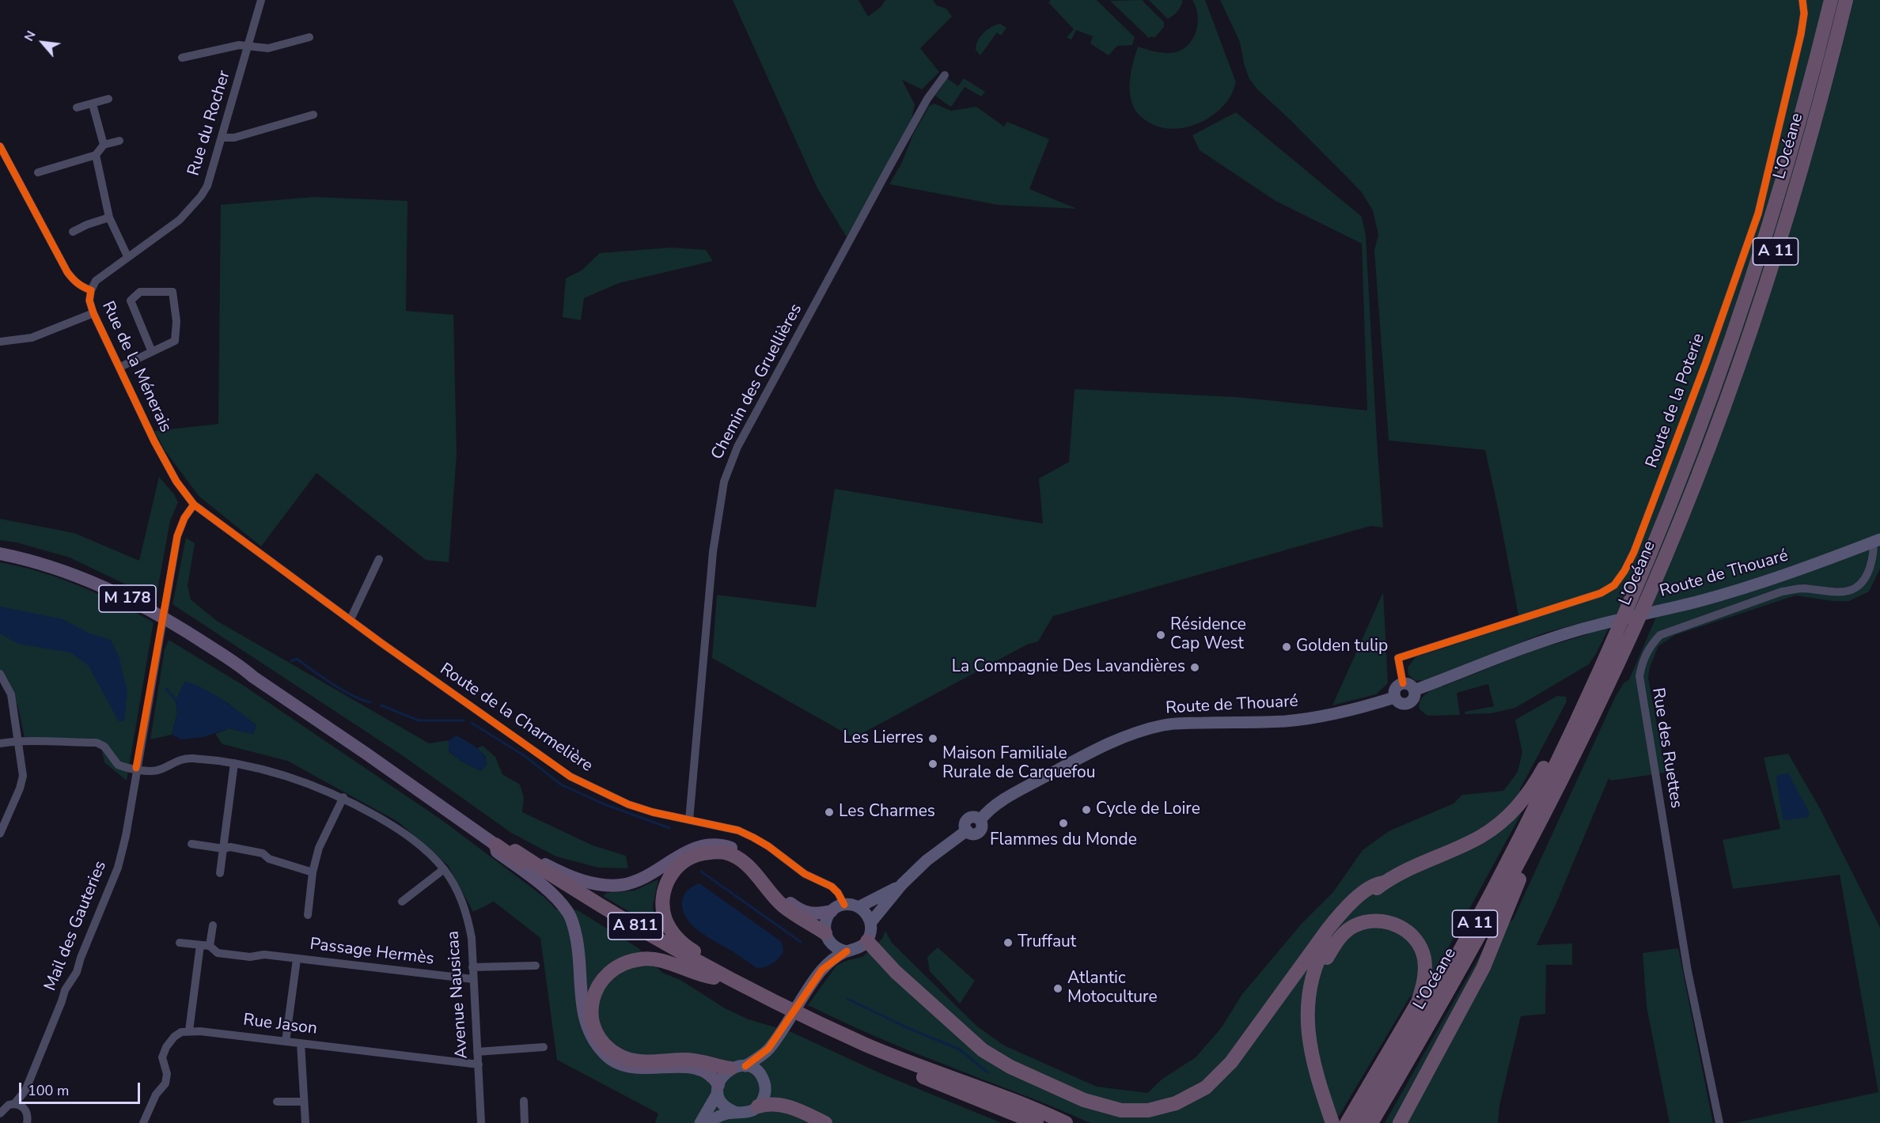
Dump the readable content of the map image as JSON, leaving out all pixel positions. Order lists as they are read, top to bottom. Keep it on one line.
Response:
{"streets":{"highway":["L’Océane","A 11","A 811"],"main road":["Route de Thouaré","M 178"],"street":["Rue du Rocher","Rue de la Ménerais","Chemin des Gruellières","Route de la Poterie","Route de la Charmelière","Rue des Ruettes","Mail des Gauteries","Passage Hermès","Avenue Nausicaa","Rue Jason"]},"crossings":[["Rue du Rocher","Rue de la Ménerais"],["Rue de la Ménerais","Route de la Charmelière"],["Rue de la Ménerais","Mail des Gauteries"],["Chemin des Gruellières","Route de la Charmelière"],["Route de la Poterie","Route de Thouaré"],["Route de Thouaré","Rue des Ruettes"],["M 178","A 811"],["Route de la Charmelière","Mail des Gauteries"],["Mail des Gauteries","Avenue Nausicaa"],["Passage Hermès","Avenue Nausicaa"],["Passage Hermès","Rue Jason"],["Avenue Nausicaa","Rue Jason"]],"places":["Résidence Cap West","Golden tulip","La Compagnie Des Lavandières","Les Lierres","Maison Familiale Rurale de Carquefou","Cycle de Loire","Les Charmes","Flammes du Monde","Truffaut","Atlantic Motoculture"],"scale_bar":"100 m","north":"top left"}
